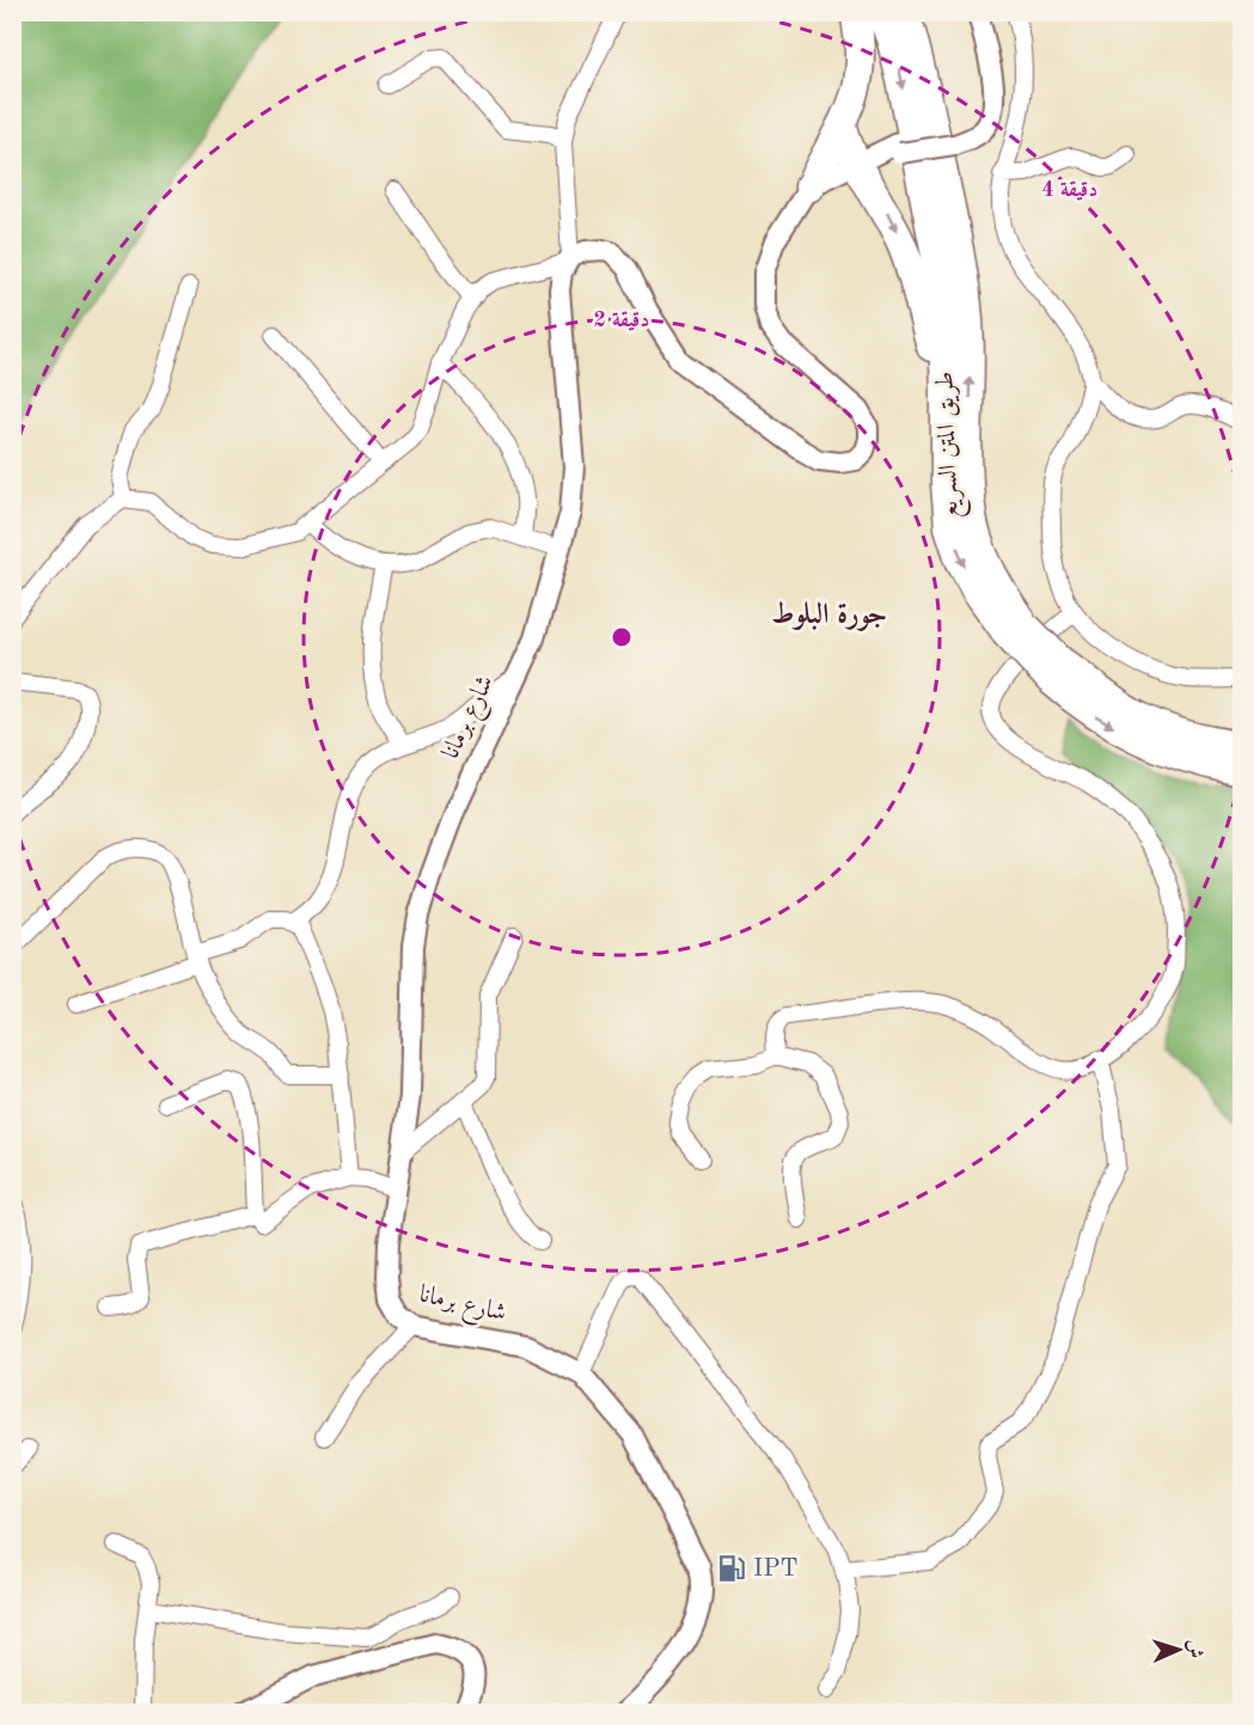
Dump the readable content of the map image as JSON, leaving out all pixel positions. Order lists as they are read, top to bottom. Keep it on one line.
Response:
{"streets":{"highway":["طريق المتن السريع"],"street":["شارع برمانا"]},"districts":["جورة البلوط"],"places":{"fuel station":["IPT"]},"north":"right","rings":["4 دقيقة","2 دقيقة"]}
